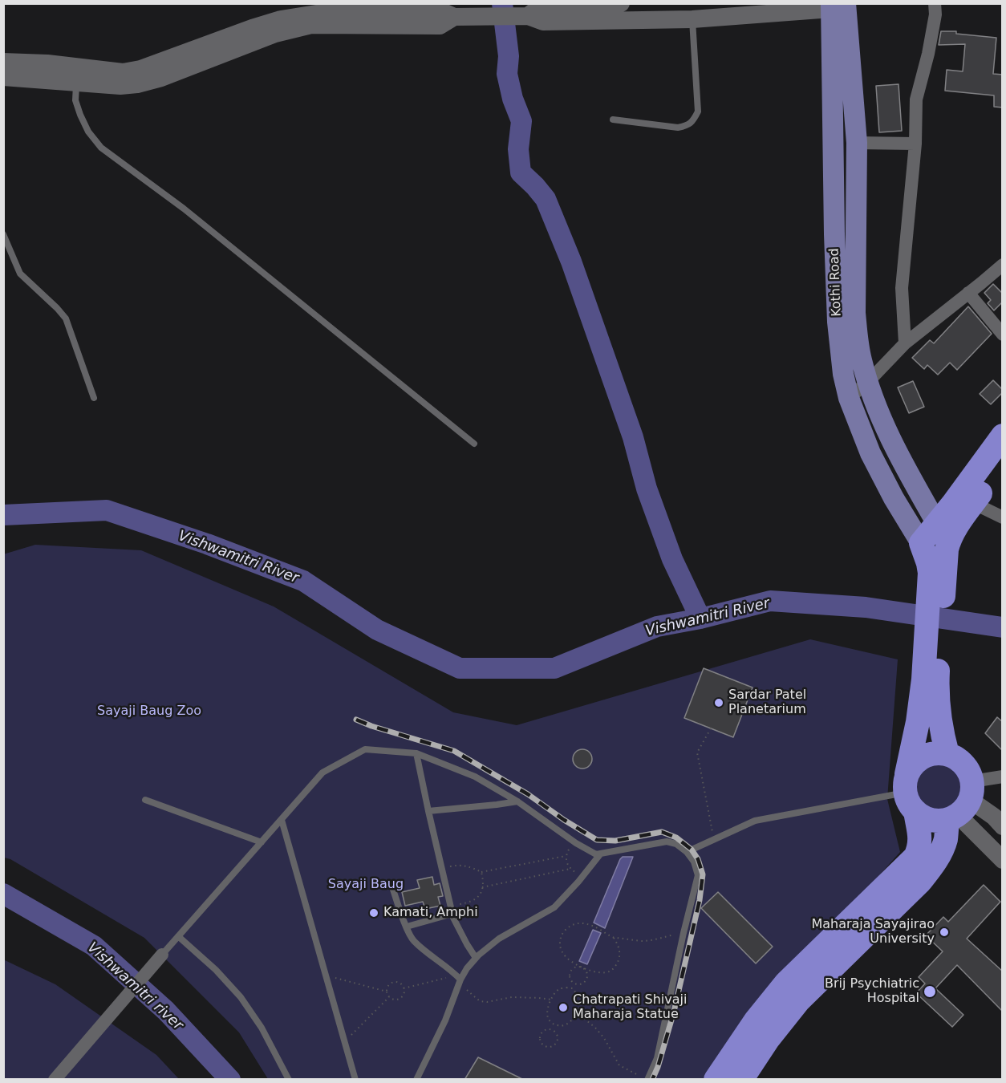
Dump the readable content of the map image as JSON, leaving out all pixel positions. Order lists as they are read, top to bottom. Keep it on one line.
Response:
{"streets":{"main road":["Kothi Road"]},"water":["Vishwamitri River","Vishwamitri river"],"parks":["Sayaji Baug Zoo","Sayaji Baug"],"places":["Sardar Patel Planetarium","Kamati, Amphi","Maharaja Sayajirao University","Brij Psychiatric Hospital","Chatrapati Shivaji Maharaja Statue"]}
